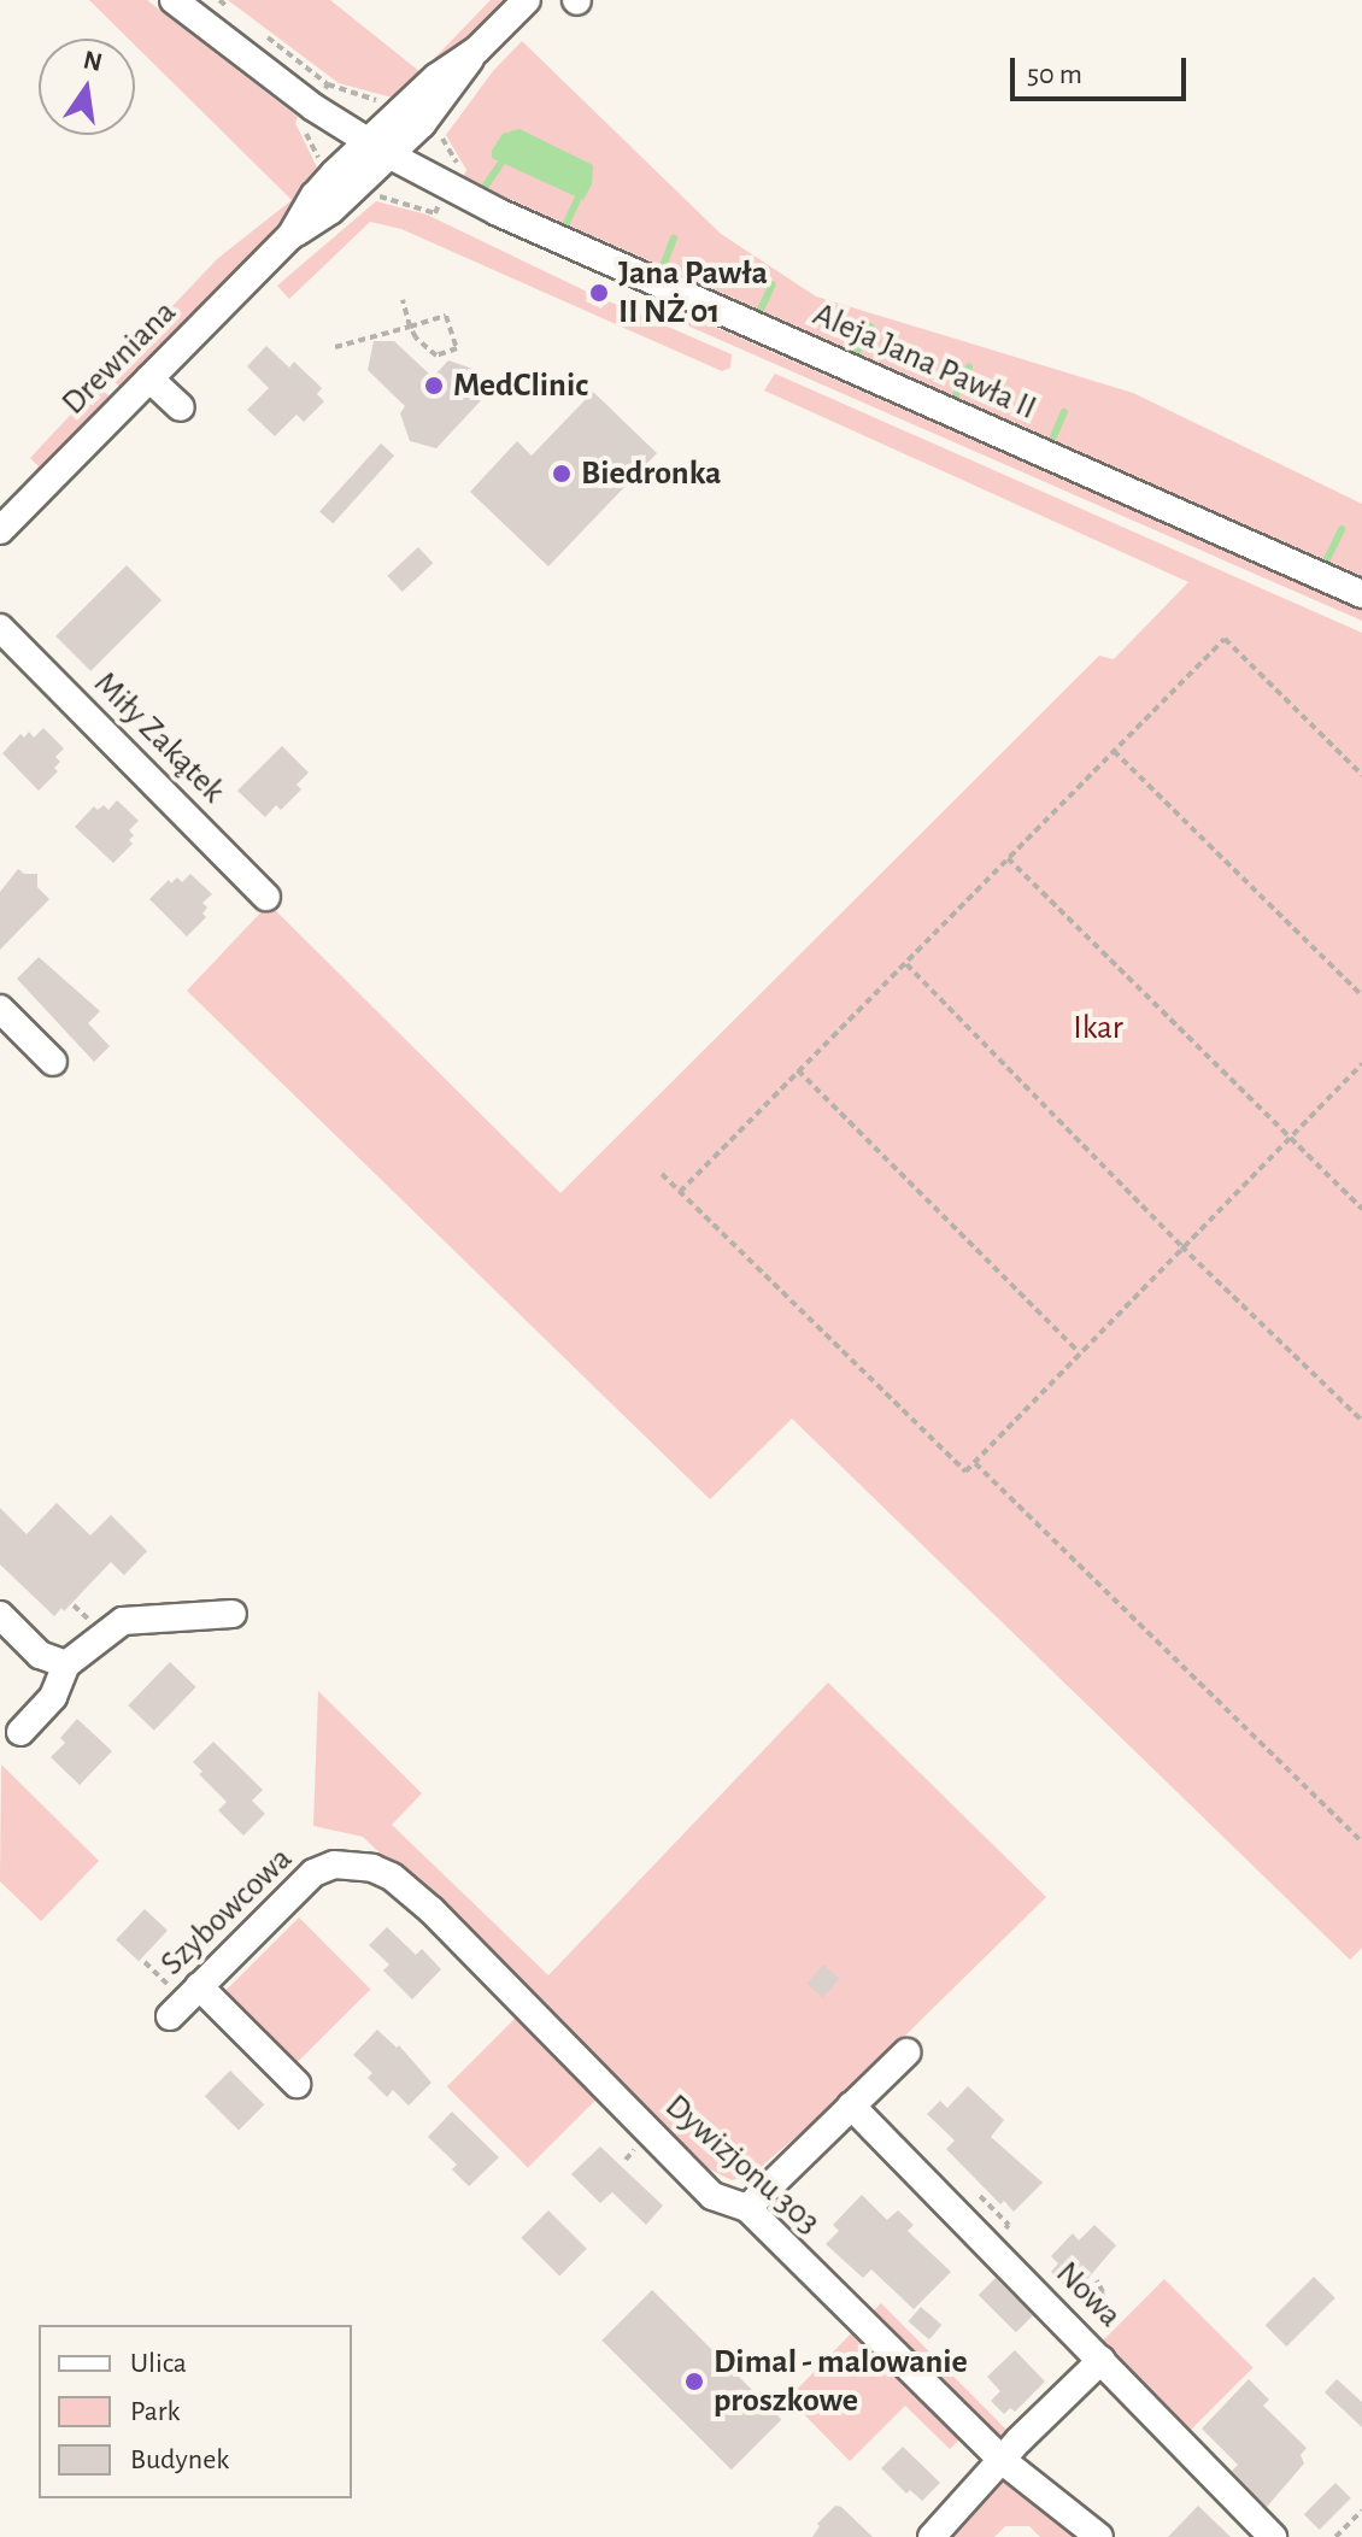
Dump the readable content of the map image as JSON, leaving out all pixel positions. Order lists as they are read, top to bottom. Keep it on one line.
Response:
{"streets":{"street":["Drewniana","Aleja Jana Pawła II","Miły Zakątek","Szybowcowa","Dywizjonu 303","Nowa"]},"crossings":[["Drewniana","Aleja Jana Pawła II"],["Szybowcowa","Dywizjonu 303"]],"parks":["Ikar"],"places":["Jana Pawła II NŻ 01","MedClinic","Biedronka","Dimal - malowanie proszkowe"],"legend":["Ulica","Park","Budynek"],"scale_bar":"50 m","north":"top"}
